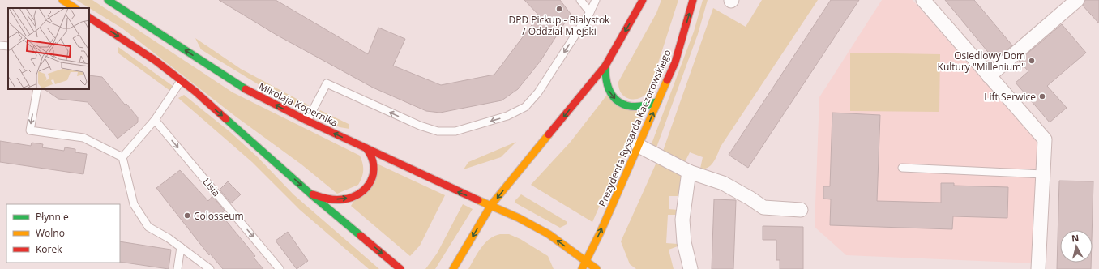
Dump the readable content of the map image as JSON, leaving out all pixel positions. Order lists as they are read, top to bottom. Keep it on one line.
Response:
{"streets":{"main road":["Mikołaja Kopernika","Prezydenta Ryszarda Kaczorowskiego"],"lane":["Lisia"]},"crossings":[["Mikołaja Kopernika","Prezydenta Ryszarda Kaczorowskiego"]],"places":["DPD Pickup - Białystok / Oddział Miejski","Osiedlowy Dom Kultury \"Millenium\"","Lift Serwice","Colosseum"],"legend":["Płynnie","Wolno","Korek"],"north":"top"}
